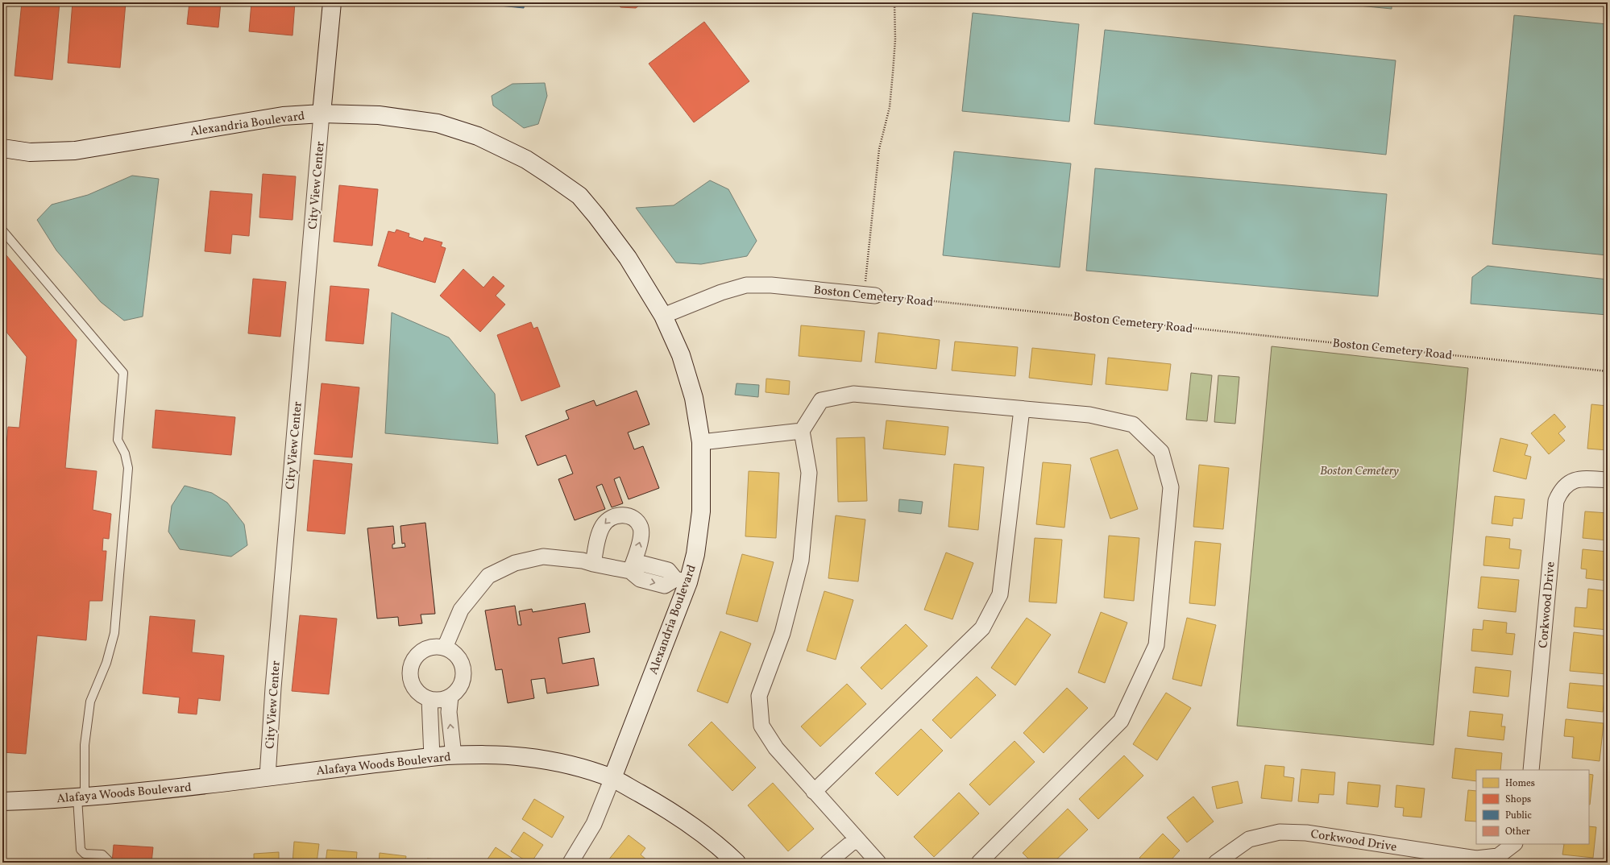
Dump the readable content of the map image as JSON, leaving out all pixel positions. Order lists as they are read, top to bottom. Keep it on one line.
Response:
{"streets":{"street":["Alexandria Boulevard","City View Center","Boston Cemetery Road","Corkwood Drive","Alafaya Woods Boulevard"]},"crossings":[["Alexandria Boulevard","City View Center"],["Alexandria Boulevard","Boston Cemetery Road"],["Alexandria Boulevard","Alafaya Woods Boulevard"],["City View Center","Alafaya Woods Boulevard"]],"parks":["Boston Cemetery"],"legend":["Homes","Shops","Public","Other"]}
